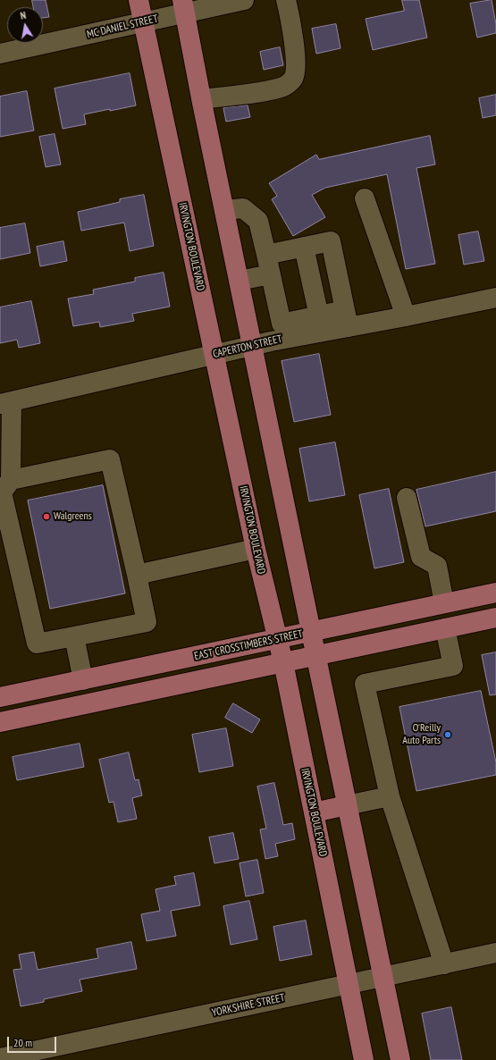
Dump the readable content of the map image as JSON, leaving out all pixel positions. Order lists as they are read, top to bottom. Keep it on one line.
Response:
{"streets":{"main road":["IRVINGTON BOULEVARD","EAST CROSSTIMBERS STREET"],"street":["MC DANIEL STREET","CAPERTON STREET","YORKSHIRE STREET"]},"crossings":[["MC DANIEL STREET","IRVINGTON BOULEVARD"],["IRVINGTON BOULEVARD","CAPERTON STREET"],["IRVINGTON BOULEVARD","EAST CROSSTIMBERS STREET"],["IRVINGTON BOULEVARD","YORKSHIRE STREET"]],"places":["Walgreens","O'Reilly Auto Parts"],"scale_bar":"20 m","north":"top"}
